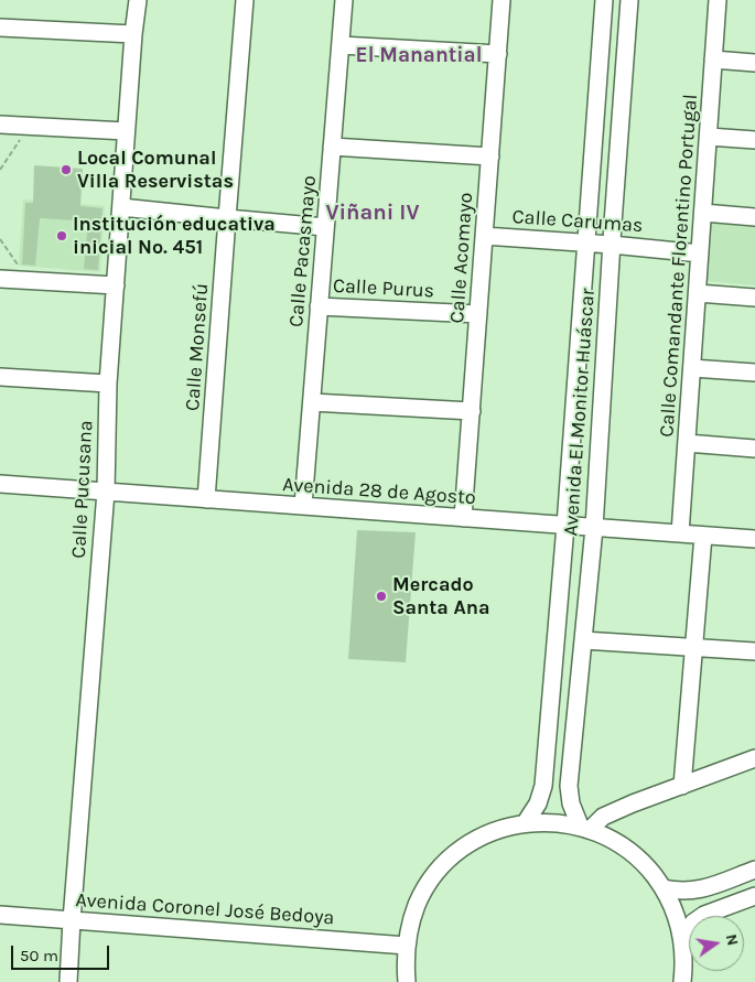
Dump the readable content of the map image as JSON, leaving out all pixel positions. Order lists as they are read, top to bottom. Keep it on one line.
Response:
{"streets":{"street":["Calle Carumas","Calle Pacasmayo","Calle Acomayo","Calle Comandante Florentino Portugal","Calle Purus","Calle Monsefú","Avenida El Monitor Huáscar","Calle Pucusana","Avenida 28 de Agosto","Avenida Coronel José Bedoya"]},"crossings":[["Calle Carumas","Calle Acomayo"],["Calle Carumas","Calle Comandante Florentino Portugal"],["Calle Carumas","Avenida El Monitor Huáscar"],["Calle Pacasmayo","Calle Purus"],["Calle Pacasmayo","Avenida 28 de Agosto"],["Calle Acomayo","Calle Purus"],["Calle Acomayo","Avenida 28 de Agosto"],["Calle Comandante Florentino Portugal","Avenida 28 de Agosto"],["Calle Monsefú","Avenida 28 de Agosto"],["Avenida El Monitor Huáscar","Avenida 28 de Agosto"],["Calle Pucusana","Avenida 28 de Agosto"],["Calle Pucusana","Avenida Coronel José Bedoya"]],"districts":["El Manantial","Viñani IV"],"places":["Local Comunal Villa Reservistas","Institución educativa inicial No. 451","Mercado Santa Ana"],"scale_bar":"50 m","north":"right"}
